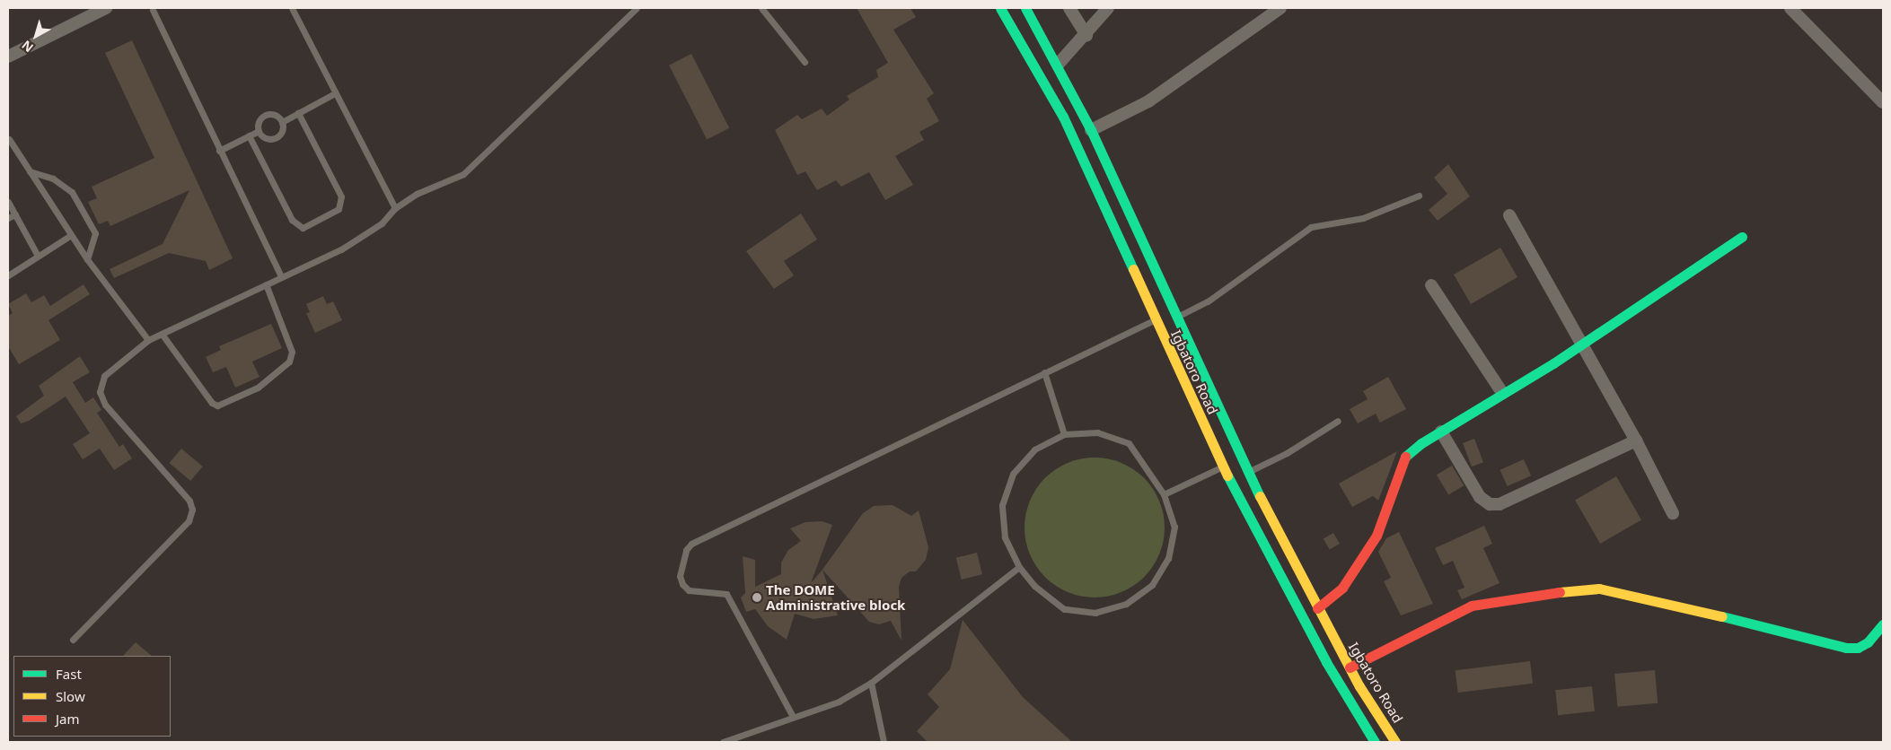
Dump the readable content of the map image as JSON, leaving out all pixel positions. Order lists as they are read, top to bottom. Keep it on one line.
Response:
{"streets":{"street":["Igbatoro Road"]},"places":["The DOME Administrative block"],"legend":["Fast","Slow","Jam"],"north":"bottom left"}
